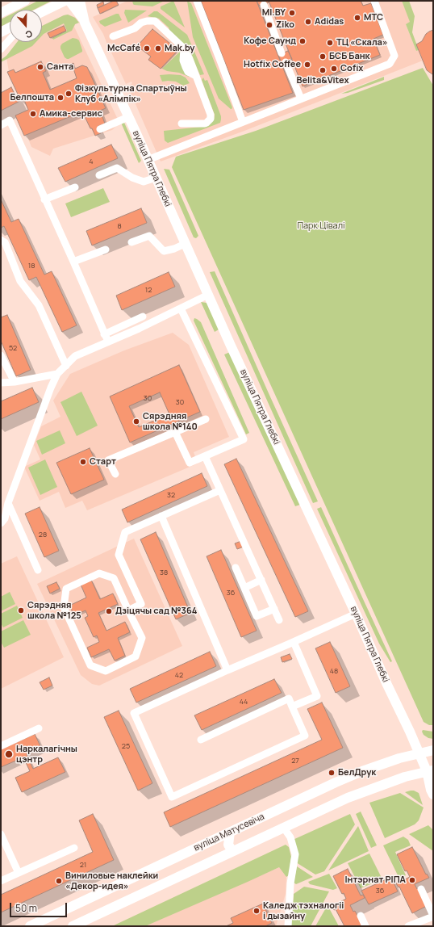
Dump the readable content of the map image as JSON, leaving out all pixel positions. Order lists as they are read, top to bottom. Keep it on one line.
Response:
{"streets":{"main road":["вуліца Пятра Глебкі","вуліца Матусевіча"]},"crossings":[["вуліца Пятра Глебкі","вуліца Матусевіча"]],"parks":["Парк Цівалі"],"places":["MI.BY","МТС","Adidas","Ziko","Кофе Саунд","ТЦ «Скала»","McCafé","Mak.by","БСБ Банк","Hotfix Coffee","Санта","Cofix","Belita&Vitex","Фізкультурна Спартыўны Клуб «Алімпік»","Белпошта","Амика-сервис","Сярэдняя школа №140","Старт","Сярэдняя школа №125","Дзіцячы сад №364","Наркалагічны цэнтр","БелДрук","Інтэрнат РІПА","Виниловые наклейки «Декор-идея»","Каледж тэхналогіі і дызайну"],"house_numbers":["4","8","18","12","52","30","30","32","28","38","36","48","42","44","25","27","21","36"],"scale_bar":"50 m","north":"bottom"}
